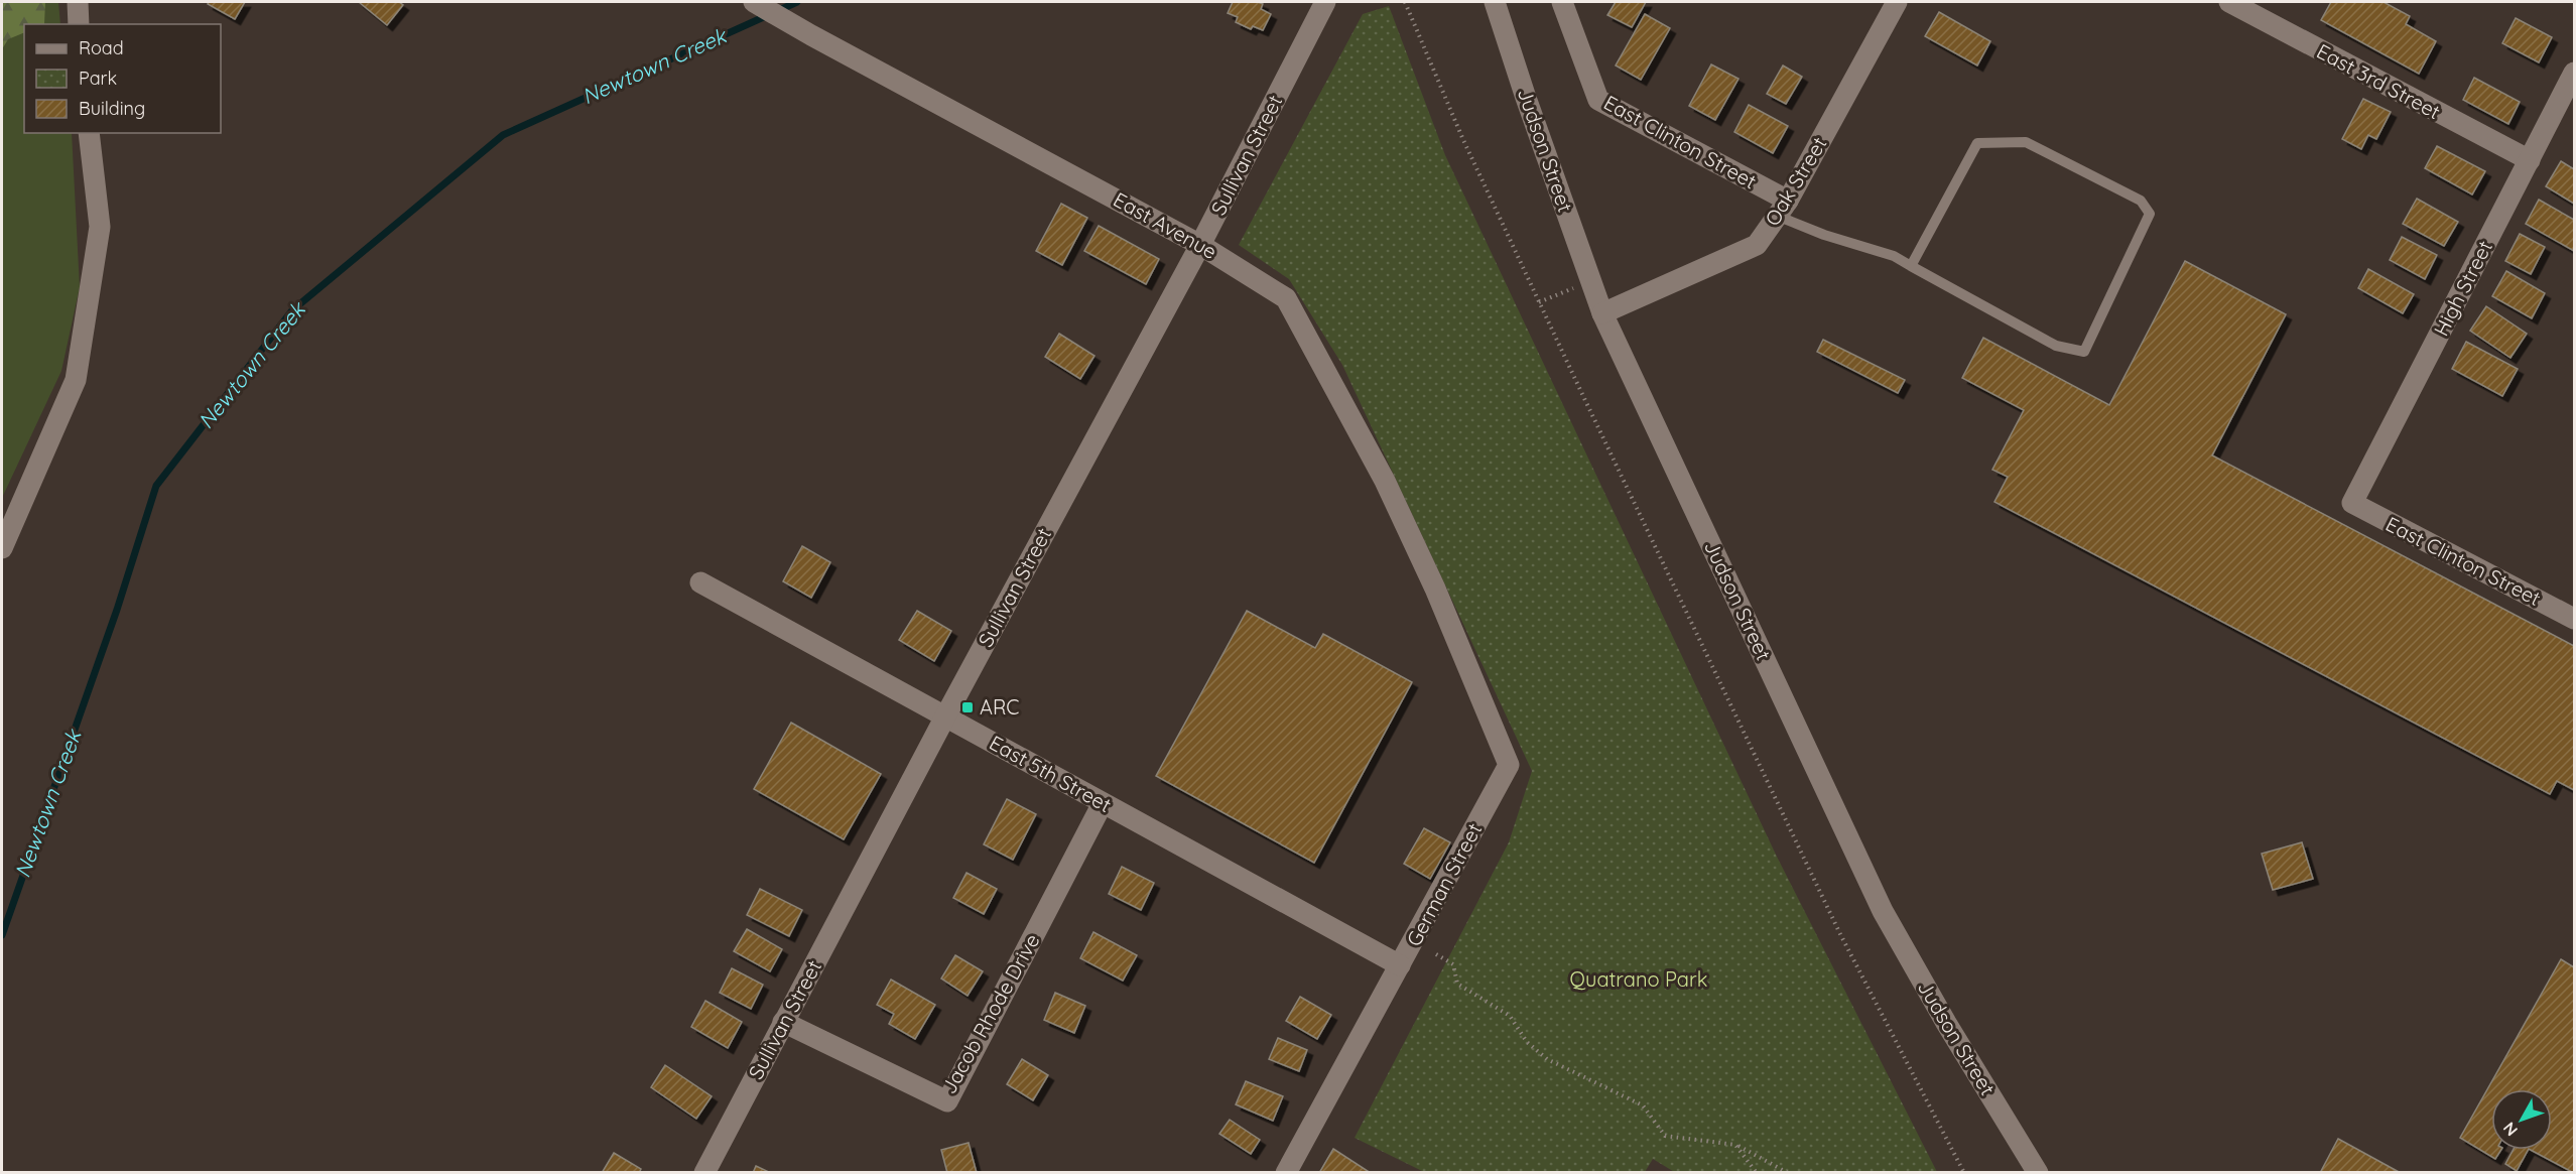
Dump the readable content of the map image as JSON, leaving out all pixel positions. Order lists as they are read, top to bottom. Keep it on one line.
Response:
{"streets":{"street":["East 3rd Street","East Clinton Street","Judson Street","Sullivan Street","Oak Street","East Avenue","High Street","East 5th Street","German Street","Jacob Rhode Drive"]},"crossings":[["East 3rd Street","High Street"],["East Clinton Street","Oak Street"],["East Clinton Street","High Street"],["Judson Street","Oak Street"],["Sullivan Street","East Avenue"],["Sullivan Street","East 5th Street"],["Sullivan Street","Jacob Rhode Drive"],["East Avenue","German Street"],["East 5th Street","German Street"],["East 5th Street","Jacob Rhode Drive"]],"water":["Newtown Creek"],"parks":["Quatrano Park"],"places":{"transit":["ARC"]},"legend":["Road","Park","Building"],"north":"bottom left"}
